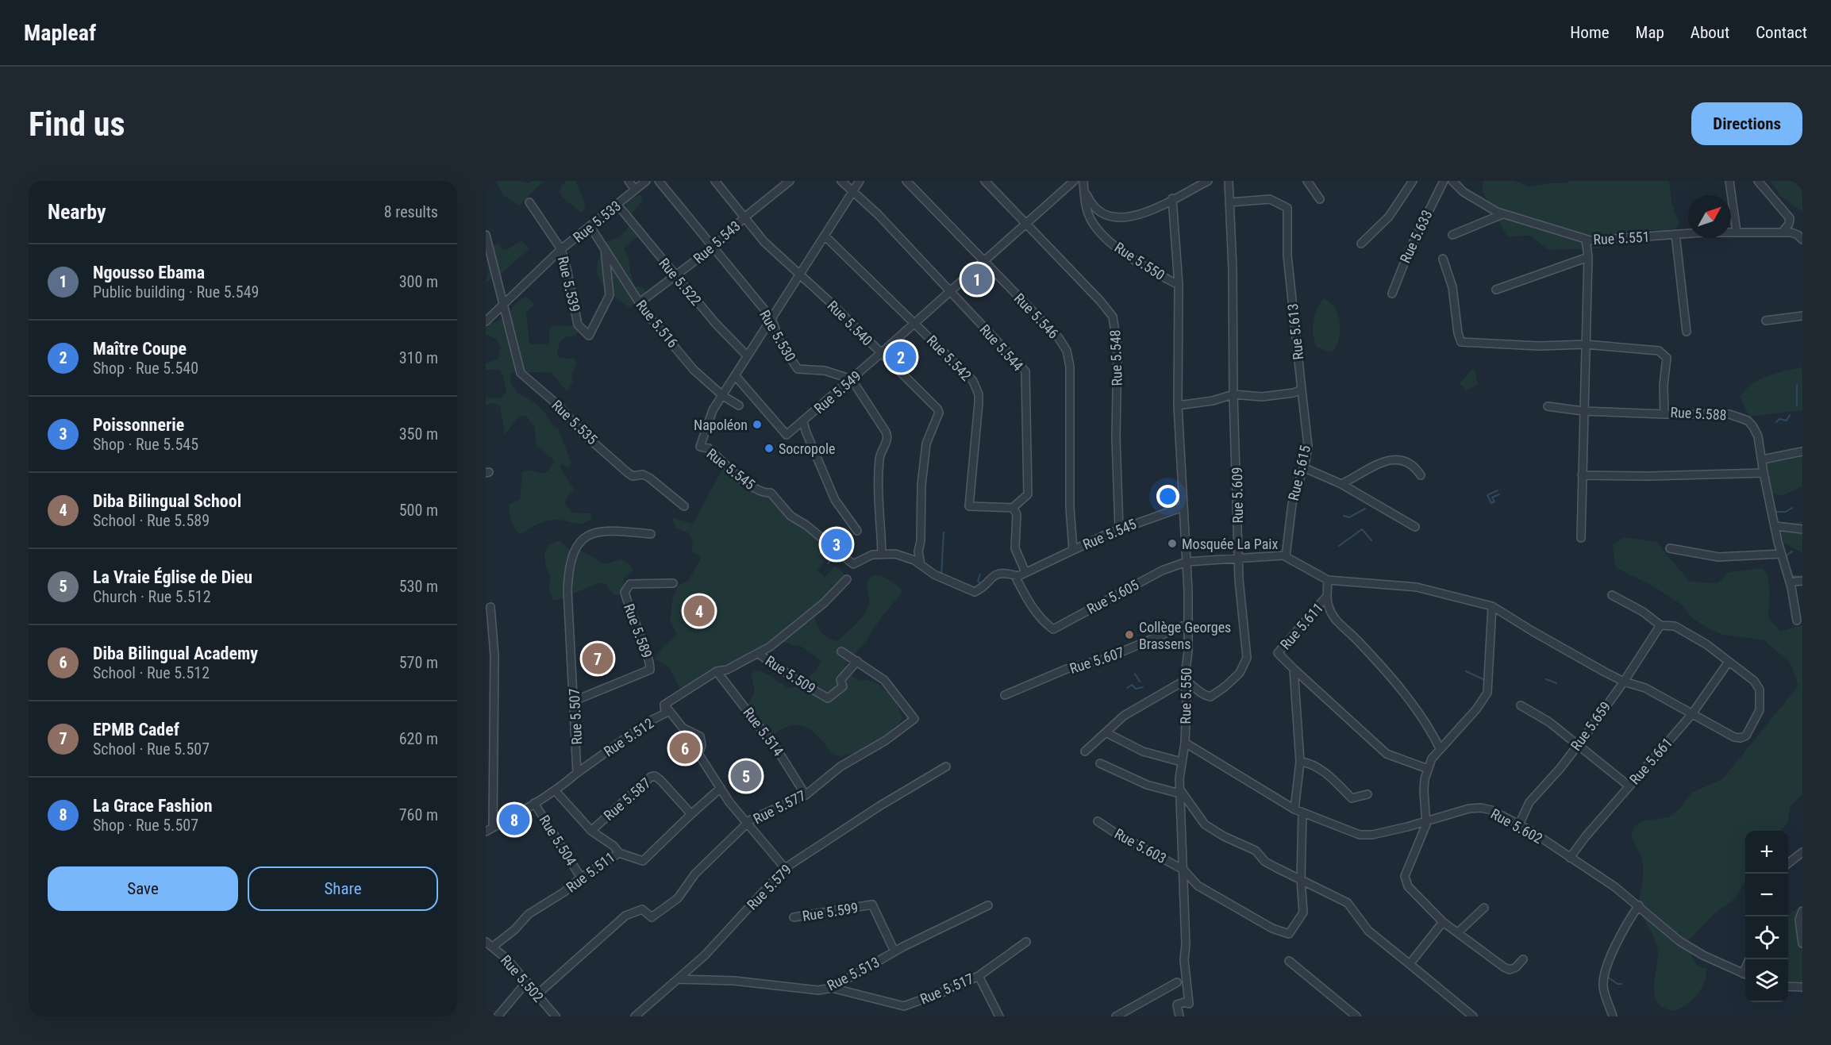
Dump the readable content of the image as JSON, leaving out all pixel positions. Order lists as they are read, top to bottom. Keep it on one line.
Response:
{"streets":{"street":["Rue 5.533","Rue 5.633","Rue 5.551","Rue 5.543","Rue 5.550","Rue 5.522","Rue 5.539","Rue 5.546","Rue 5.540","Rue 5.516","Rue 5.613","Rue 5.530","Rue 5.544","Rue 5.542","Rue 5.548","Rue 5.549","Rue 5.588","Rue 5.535","Rue 5.545","Rue 5.615","Rue 5.609","Rue 5.605","Rue 5.611","Rue 5.589","Rue 5.607","Rue 5.509","Rue 5.507","Rue 5.659","Rue 5.514","Rue 5.512","Rue 5.661","Rue 5.587","Rue 5.577","Rue 5.602","Rue 5.504","Rue 5.603","Rue 5.511","Rue 5.579","Rue 5.599","Rue 5.513","Rue 5.502","Rue 5.517"]},"crossings":[["Rue 5.533","Rue 5.522"],["Rue 5.533","Rue 5.539"],["Rue 5.533","Rue 5.516"],["Rue 5.533","Rue 5.535"],["Rue 5.543","Rue 5.522"],["Rue 5.543","Rue 5.540"],["Rue 5.543","Rue 5.530"],["Rue 5.550","Rue 5.545"],["Rue 5.550","Rue 5.609"],["Rue 5.550","Rue 5.605"],["Rue 5.550","Rue 5.607"],["Rue 5.550","Rue 5.602"],["Rue 5.550","Rue 5.603"],["Rue 5.522","Rue 5.545"],["Rue 5.539","Rue 5.516"],["Rue 5.546","Rue 5.549"],["Rue 5.546","Rue 5.545"],["Rue 5.540","Rue 5.549"],["Rue 5.540","Rue 5.545"],["Rue 5.516","Rue 5.545"],["Rue 5.613","Rue 5.615"],["Rue 5.613","Rue 5.609"],["Rue 5.530","Rue 5.549"],["Rue 5.530","Rue 5.545"],["Rue 5.544","Rue 5.542"],["Rue 5.544","Rue 5.549"],["Rue 5.544","Rue 5.545"],["Rue 5.542","Rue 5.549"],["Rue 5.542","Rue 5.545"],["Rue 5.548","Rue 5.549"],["Rue 5.548","Rue 5.545"],["Rue 5.549","Rue 5.545"],["Rue 5.545","Rue 5.605"],["Rue 5.609","Rue 5.605"],["Rue 5.589","Rue 5.507"],["Rue 5.509","Rue 5.577"],["Rue 5.507","Rue 5.512"],["Rue 5.659","Rue 5.602"],["Rue 5.514","Rue 5.577"],["Rue 5.512","Rue 5.577"],["Rue 5.512","Rue 5.579"],["Rue 5.661","Rue 5.602"],["Rue 5.587","Rue 5.511"],["Rue 5.577","Rue 5.502"],["Rue 5.504","Rue 5.511"],["Rue 5.511","Rue 5.502"],["Rue 5.579","Rue 5.513"],["Rue 5.599","Rue 5.513"],["Rue 5.513","Rue 5.517"]],"places":["Napoléon","Socropole","Mosquée La Paix","Collège Georges Brassens"],"north":"top right","page":{"header":"Mapleaf","nav":["Home","Map","About","Contact"],"buttons":["Directions",["Save","Share"]],"title":"Find us","heading":["Nearby","8 results"],"list":[{"mark":"1","name":"Ngousso Ebama","note":"Public building · Rue 5.549","value":"300 m"},{"mark":"2","name":"Maître Coupe","note":"Shop · Rue 5.540","value":"310 m"},{"mark":"3","name":"Poissonnerie","note":"Shop · Rue 5.545","value":"350 m"},{"mark":"4","name":"Diba Bilingual School","note":"School · Rue 5.589","value":"500 m"},{"mark":"5","name":"La Vraie Église de Dieu","note":"Church · Rue 5.512","value":"530 m"},{"mark":"6","name":"Diba Bilingual Academy","note":"School · Rue 5.512","value":"570 m"},{"mark":"7","name":"EPMB Cadef","note":"School · Rue 5.507","value":"620 m"},{"mark":"8","name":"La Grace Fashion","note":"Shop · Rue 5.507","value":"760 m"}],"pins":["1","2","3","4","7","6","5","8"],"map_buttons":["+","−"]}}
